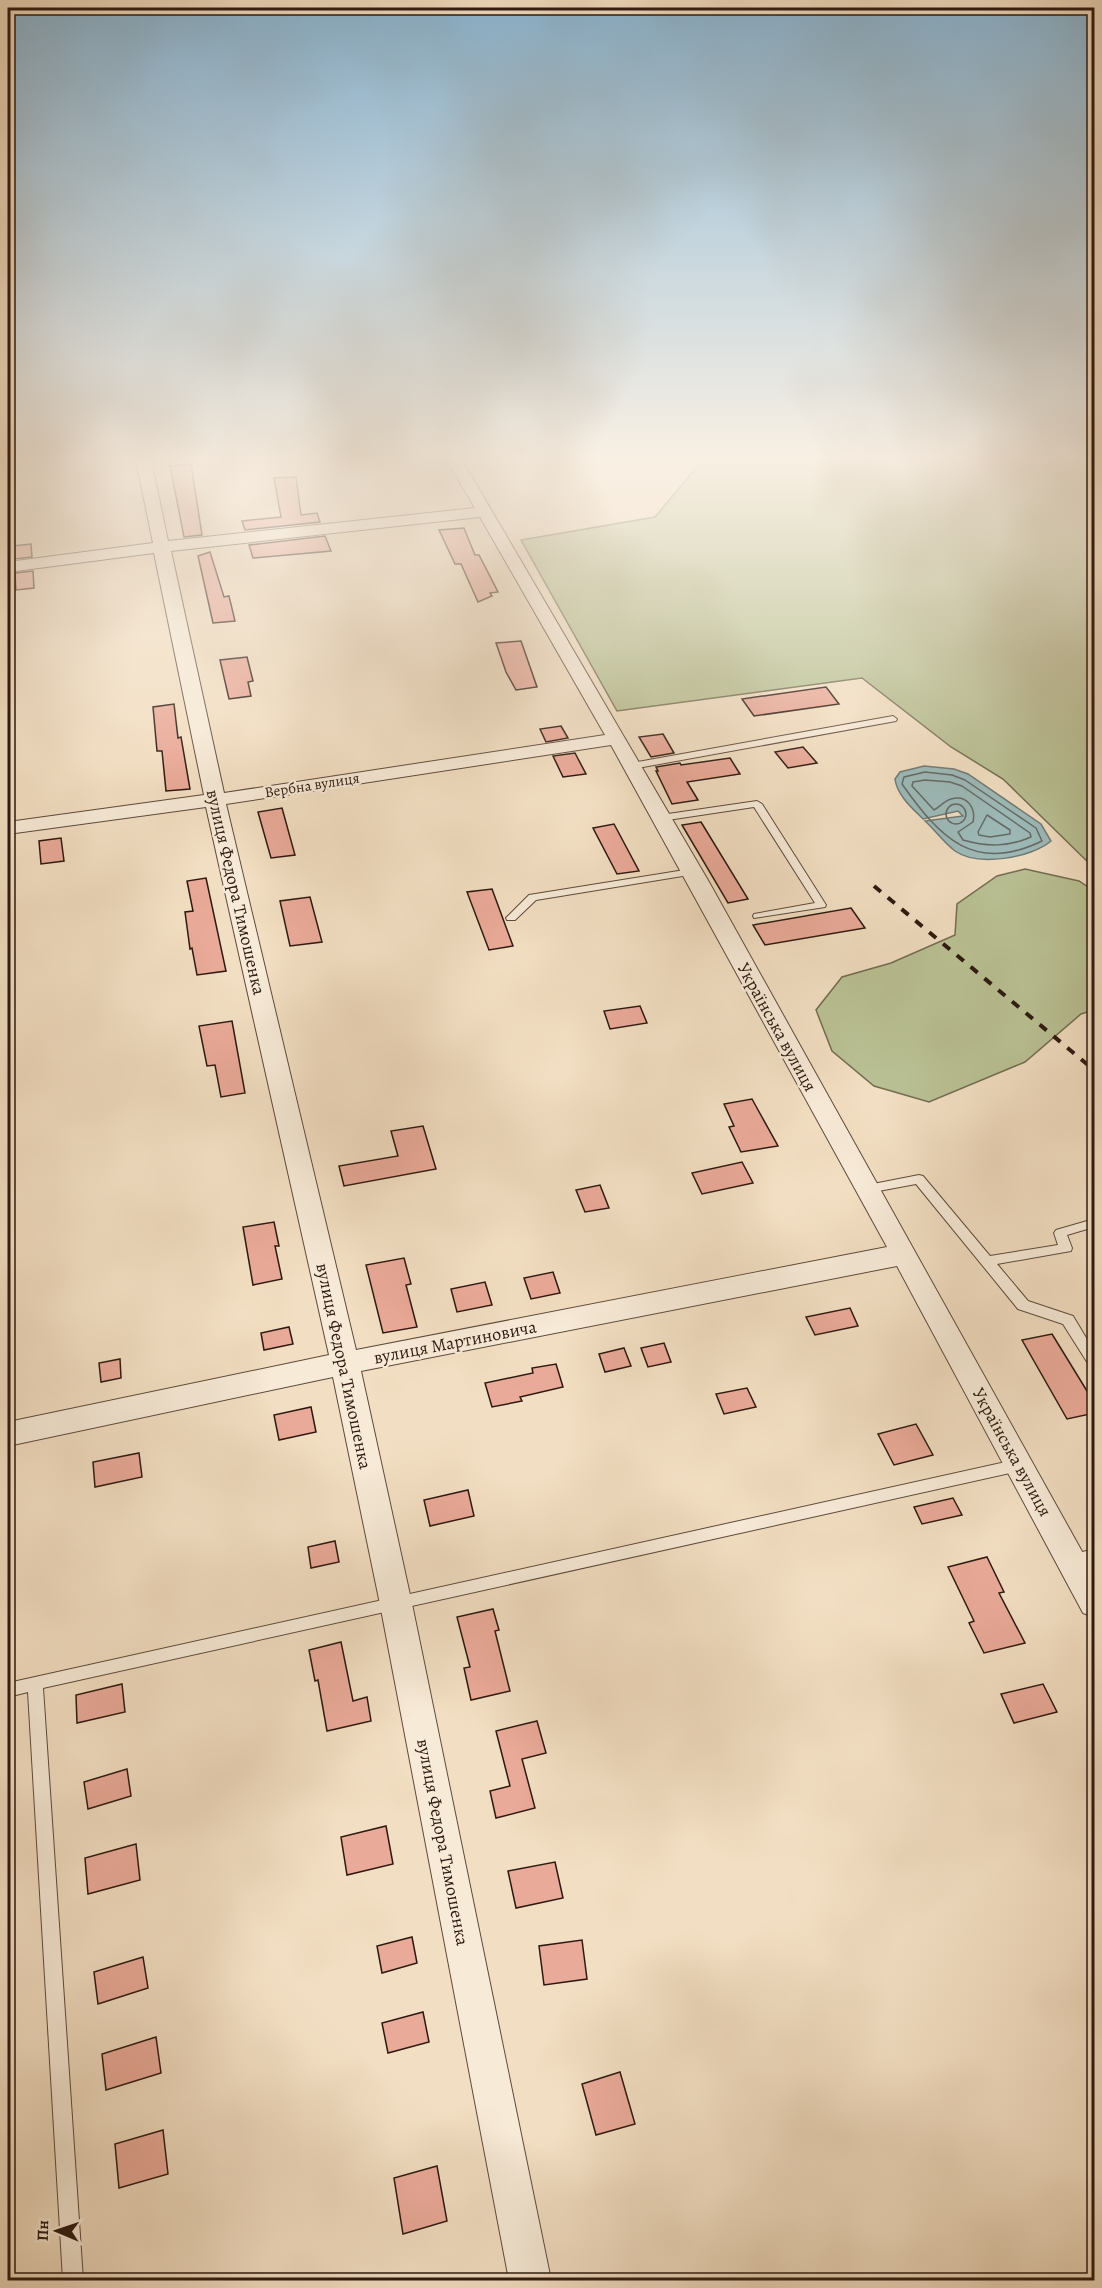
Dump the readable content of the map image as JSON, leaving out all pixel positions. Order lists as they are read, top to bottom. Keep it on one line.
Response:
{"streets":{"street":["Вербна вулиця","вулиця Федора Тимошенка","Українська вулиця","вулиця Мартиновича"]},"crossings":[["Вербна вулиця","вулиця Федора Тимошенка"],["Вербна вулиця","Українська вулиця"],["вулиця Федора Тимошенка","вулиця Мартиновича"],["Українська вулиця","вулиця Мартиновича"]],"north":"left"}
